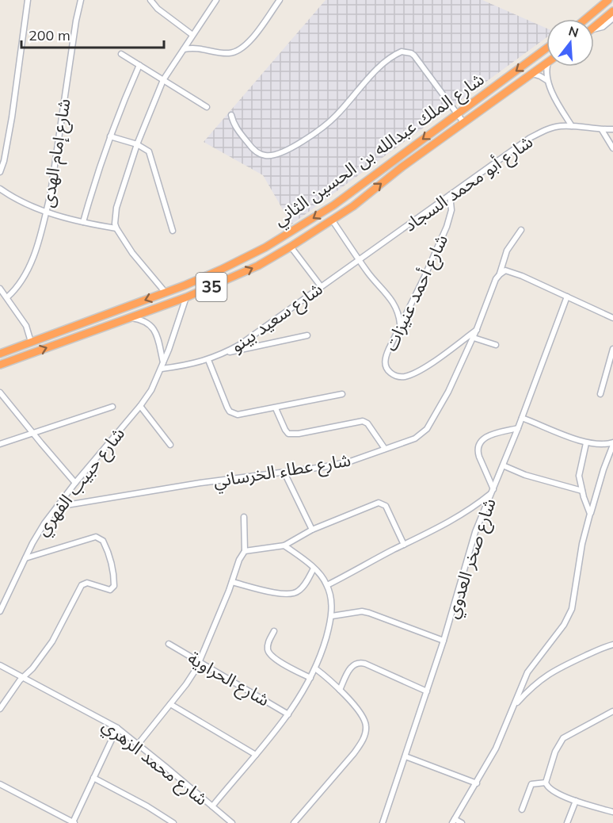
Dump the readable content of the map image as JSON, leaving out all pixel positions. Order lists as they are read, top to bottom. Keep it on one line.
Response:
{"streets":{"highway":["شارع الملك عبدالله بن الحسين الثاني","35"],"street":["شارع إمام الهدى","شارع أبو محمد السجاد","شارع أحمد عنيزات","شارع سعيد بينو","شارع عطاء الخرساني","شارع حبيب الفهري","شارع صخر العدوي","شارع الحراوية","شارع محمد الزهري"]},"crossings":[["شارع الملك عبدالله بن الحسين الثاني","شارع حبيب الفهري"],["شارع أبو محمد السجاد","شارع أحمد عنيزات"],["شارع أبو محمد السجاد","شارع سعيد بينو"],["شارع أحمد عنيزات","شارع عطاء الخرساني"],["شارع سعيد بينو","شارع حبيب الفهري"],["شارع عطاء الخرساني","شارع حبيب الفهري"]],"scale_bar":"200 m","north":"top"}
